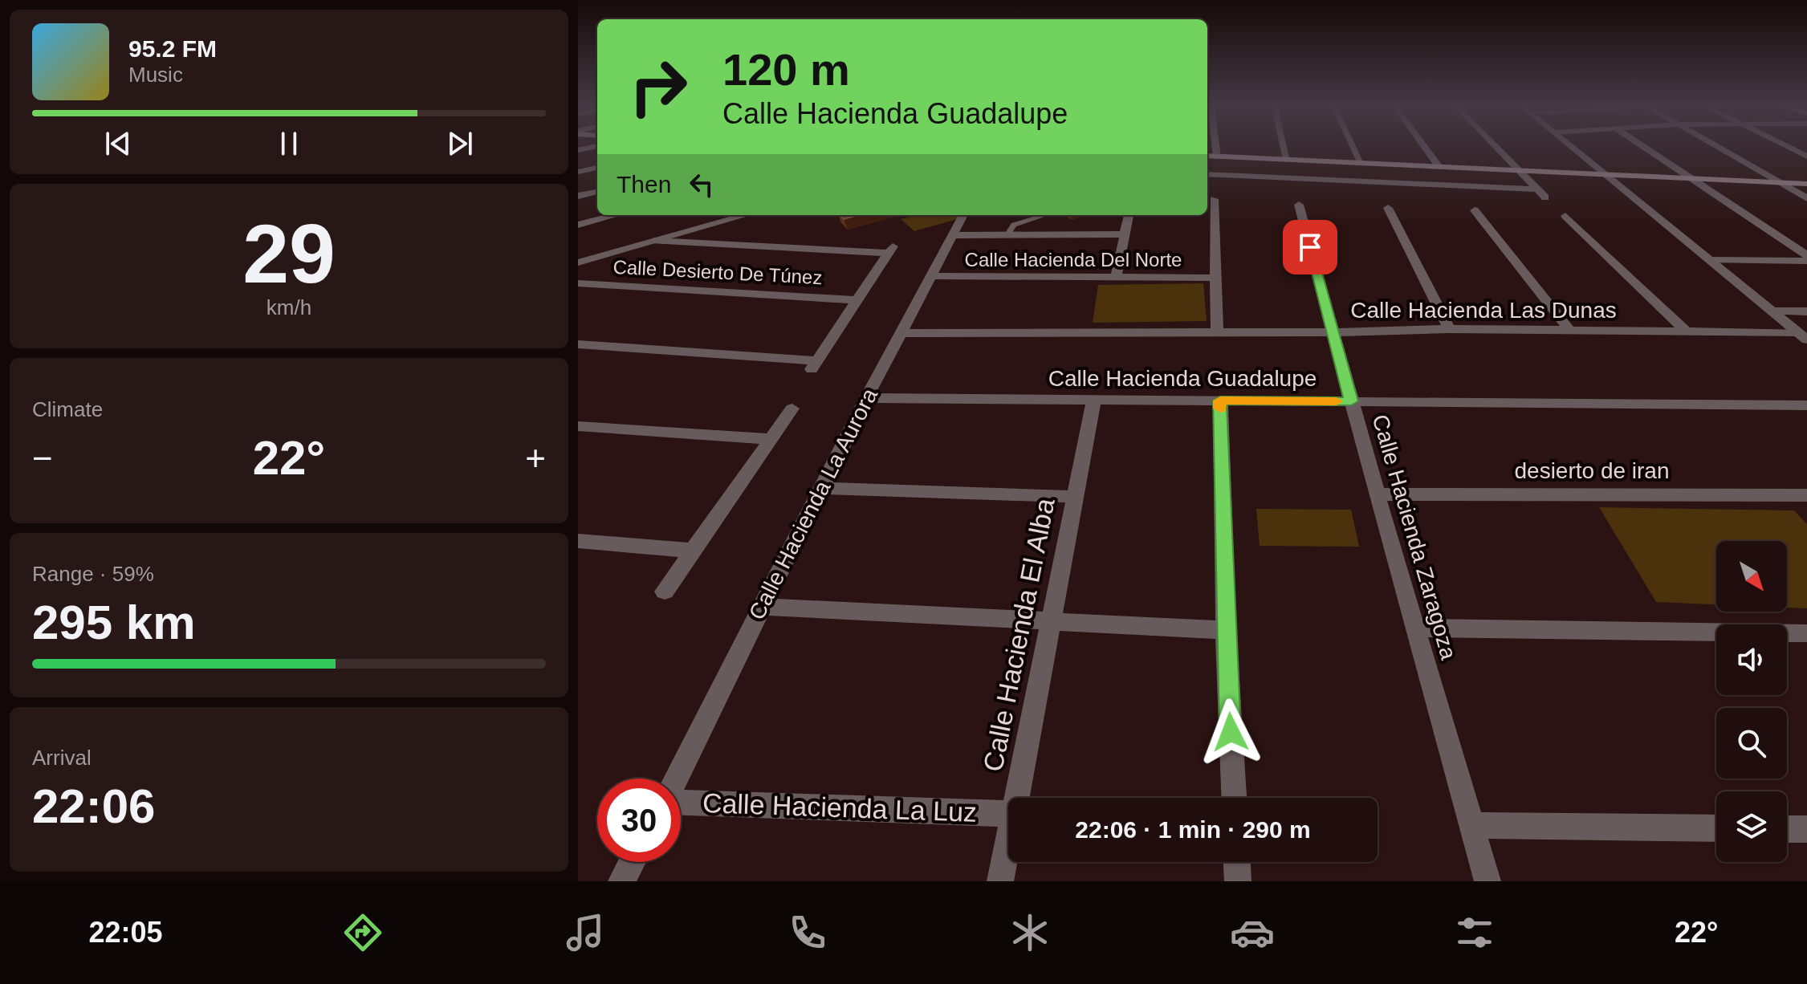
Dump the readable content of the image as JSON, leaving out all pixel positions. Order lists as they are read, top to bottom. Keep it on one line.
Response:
{"streets":{"street":["Calle Hacienda Del Norte","Calle Desierto De Túnez","Calle Hacienda Las Dunas","Calle Hacienda Guadalupe","desierto de iran","Calle Hacienda La Aurora","Calle Hacienda Zaragoza","Calle Hacienda El Alba","Calle Hacienda La Luz"]},"crossings":[["Calle Hacienda Del Norte","Calle Hacienda La Aurora"],["Calle Hacienda Las Dunas","Calle Hacienda La Aurora"],["Calle Hacienda Las Dunas","Calle Hacienda Zaragoza"],["Calle Hacienda Guadalupe","Calle Hacienda La Aurora"],["Calle Hacienda Guadalupe","Calle Hacienda Zaragoza"],["Calle Hacienda Guadalupe","Calle Hacienda El Alba"],["desierto de iran","Calle Hacienda Zaragoza"]],"north":"bottom right","page":{"turn":["120 m","Calle Hacienda Guadalupe"],"song":["95.2 FM","Music"],"then":"Then","tile":[["29","km/h"],"Climate",["Range · 59%","295 km"],["Arrival","22:06"]],"heat":["−","22°","+"],"limit":"30","trip":"22:06 · 1 min · 290 m","tabs":["22:05","22°"]}}
